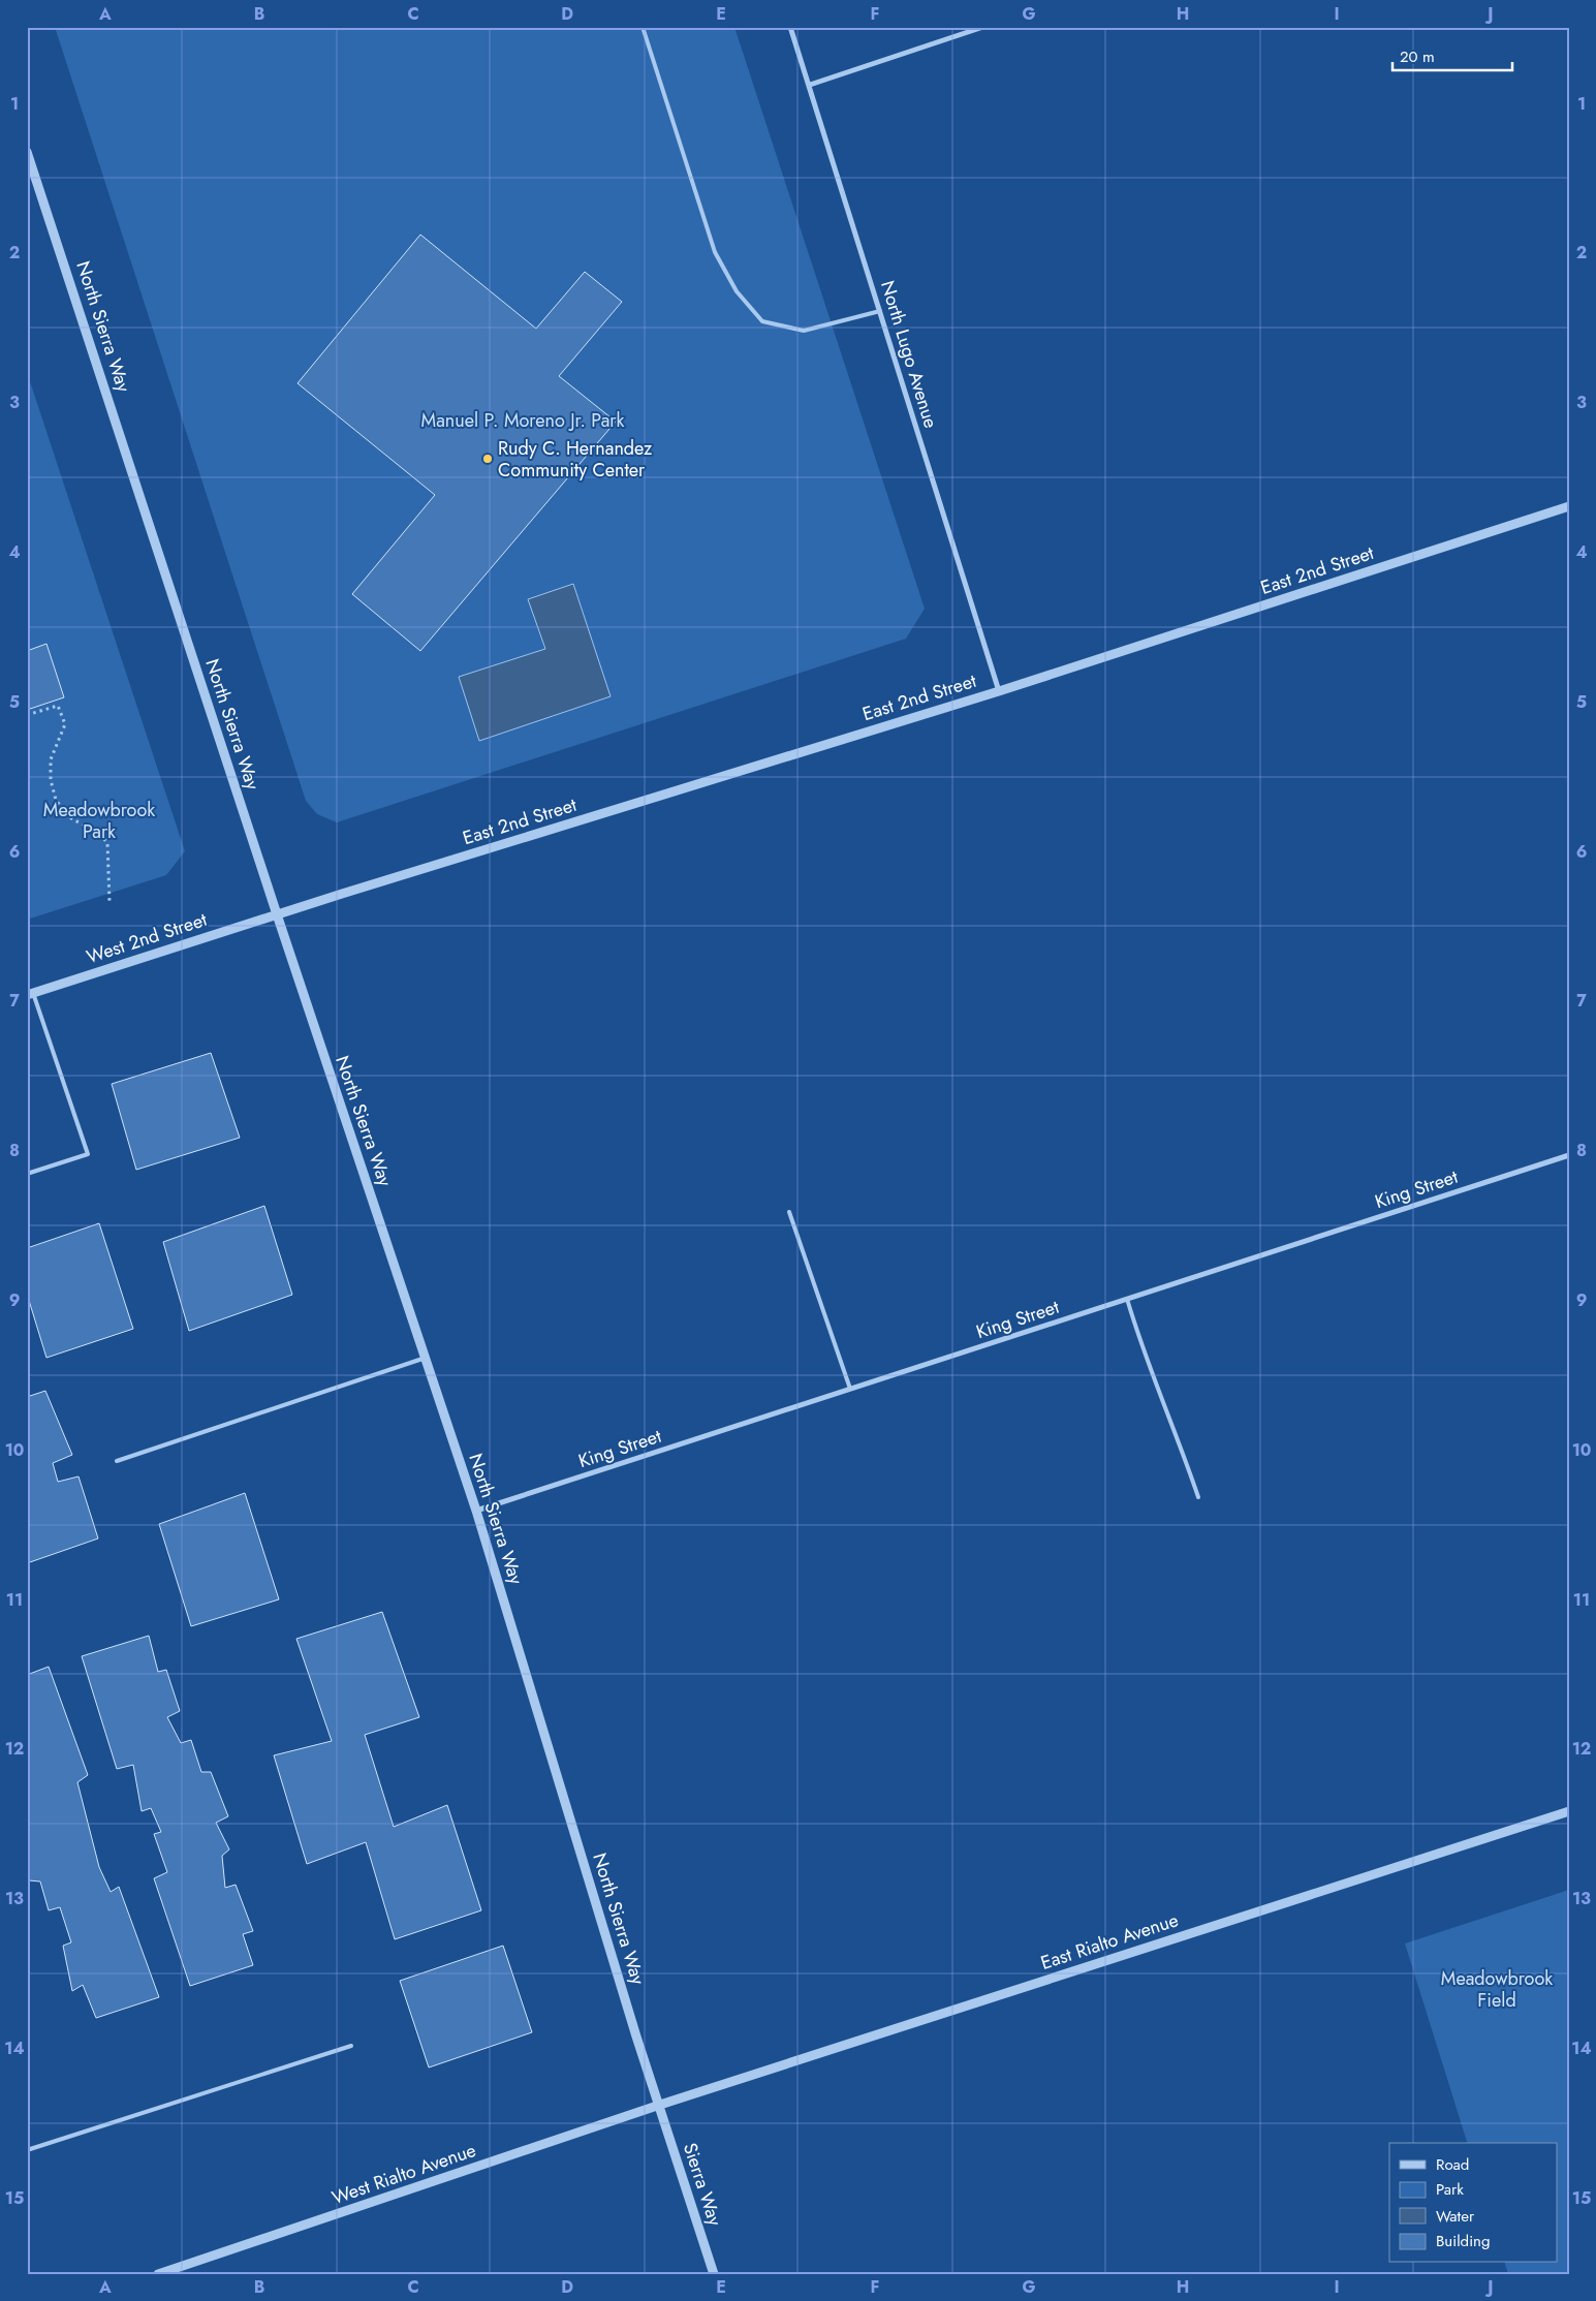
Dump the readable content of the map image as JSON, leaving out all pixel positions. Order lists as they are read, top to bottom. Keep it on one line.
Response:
{"streets":{"street":["North Sierra Way","North Lugo Avenue","East 2nd Street","West 2nd Street","King Street","East Rialto Avenue","West Rialto Avenue","Sierra Way"]},"crossings":[["North Sierra Way","East 2nd Street"],["North Sierra Way","West 2nd Street"],["North Sierra Way","King Street"],["North Sierra Way","East Rialto Avenue"],["North Sierra Way","West Rialto Avenue"],["North Sierra Way","Sierra Way"],["North Lugo Avenue","East 2nd Street"],["East 2nd Street","West 2nd Street"],["East Rialto Avenue","West Rialto Avenue"],["East Rialto Avenue","Sierra Way"],["West Rialto Avenue","Sierra Way"]],"parks":["Manuel P. Moreno Jr. Park","Meadowbrook Park","Meadowbrook Field"],"places":["Rudy C. Hernandez Community Center"],"legend":["Road","Park","Water","Building"],"scale_bar":"20 m","grid":{"columns":["A","B","C","D","E","F","G","H","I","J"],"rows":["1","2","3","4","5","6","7","8","9","10","11","12","13","14","15"]}}
